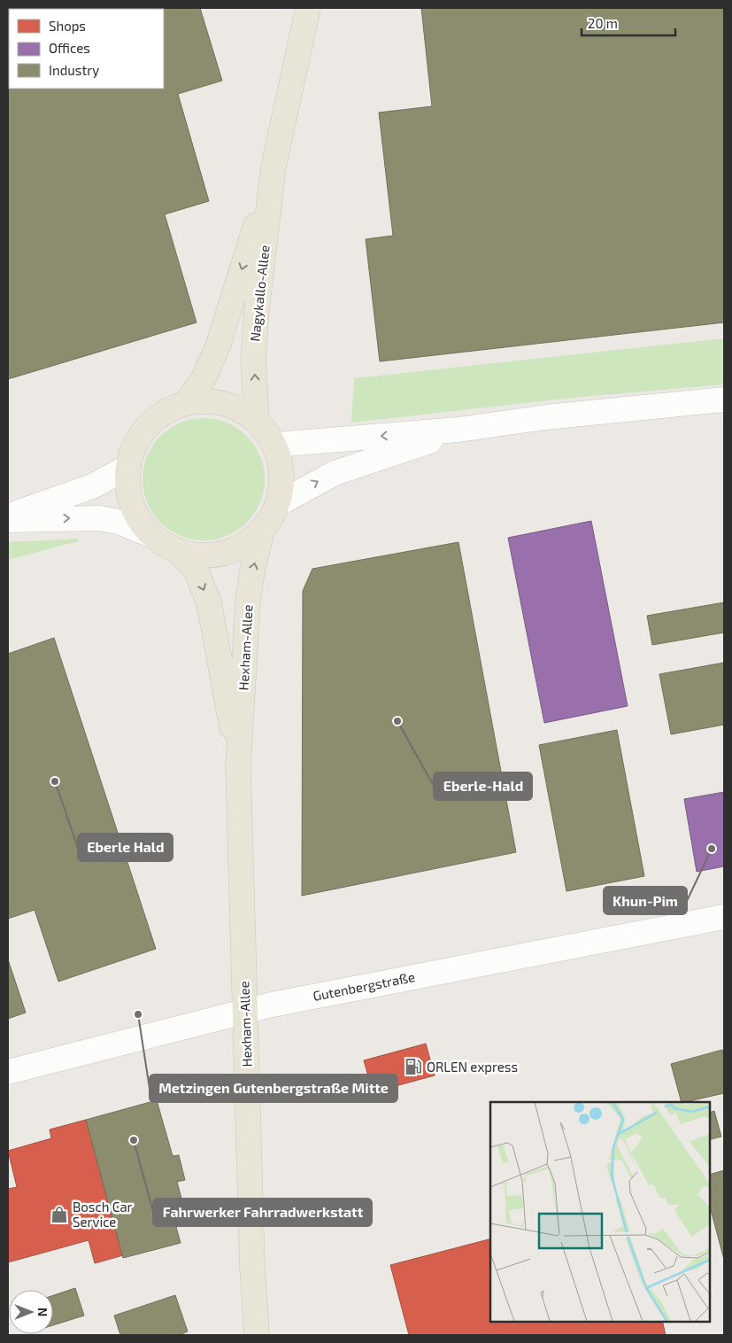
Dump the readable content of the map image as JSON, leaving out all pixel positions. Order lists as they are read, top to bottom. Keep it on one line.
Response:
{"streets":{"main road":["Nagykallo-Allee","Hexham-Allee"],"street":["Gutenbergstraße"]},"crossings":[["Nagykallo-Allee","Hexham-Allee"],["Hexham-Allee","Gutenbergstraße"]],"places":{"other":["Eberle-Hald","Eberle Hald","Khun-Pim","Metzingen Gutenbergstraße Mitte","Fahrwerker Fahrradwerkstatt"],"fuel station":["ORLEN express"],"shop":["Bosch Car Service"]},"legend":["Shops","Offices","Industry"],"scale_bar":"20 m","north":"right"}
